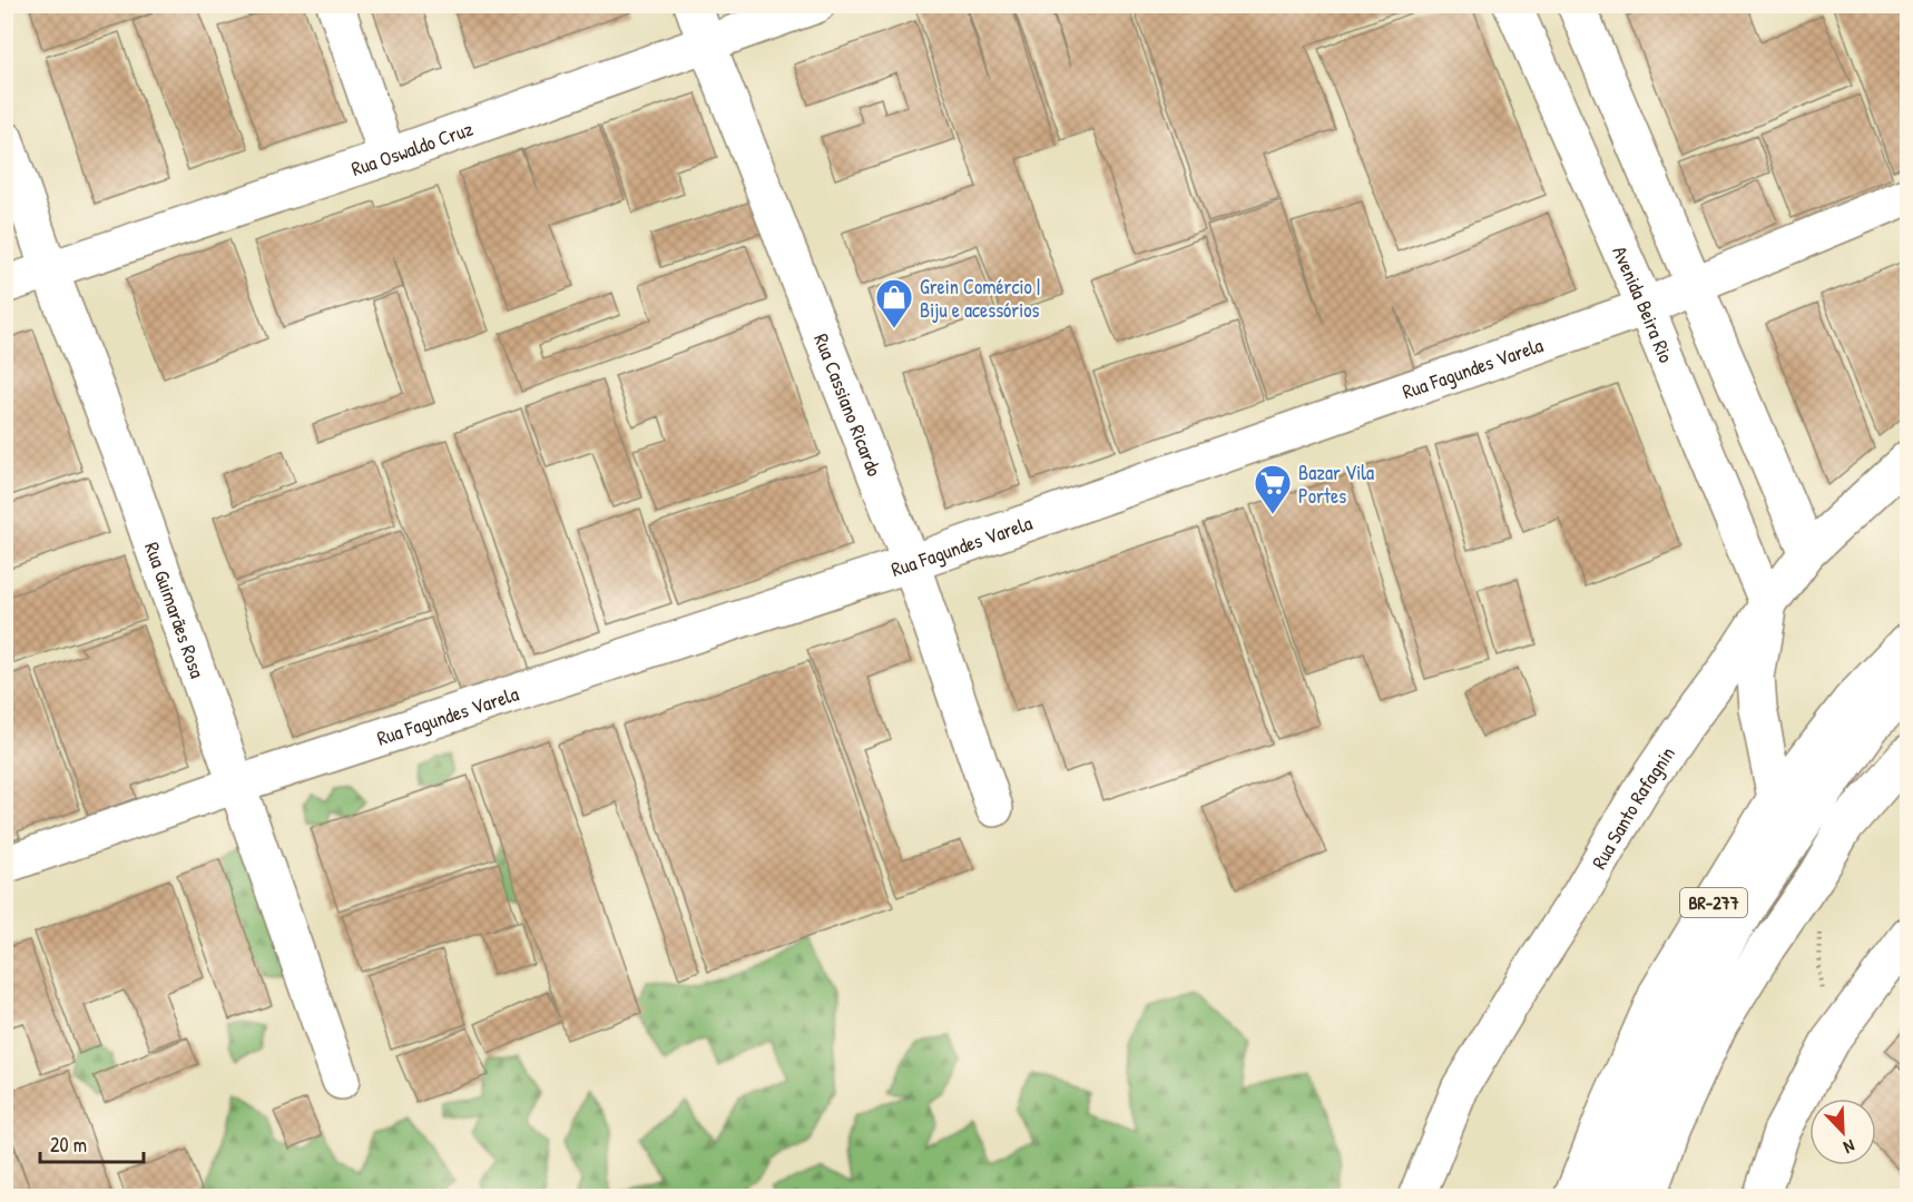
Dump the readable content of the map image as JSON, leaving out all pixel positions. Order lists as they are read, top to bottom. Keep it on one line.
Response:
{"streets":{"main road":["Rua Oswaldo Cruz","Avenida Beira Rio","Rua Fagundes Varela","Rua Cassiano Ricardo","Rua Guimarães Rosa","Rua Santo Rafagnin","BR-277"]},"crossings":[["Rua Oswaldo Cruz","Rua Cassiano Ricardo"],["Rua Oswaldo Cruz","Rua Guimarães Rosa"],["Avenida Beira Rio","Rua Fagundes Varela"],["Avenida Beira Rio","Rua Santo Rafagnin"],["Rua Fagundes Varela","Rua Cassiano Ricardo"],["Rua Fagundes Varela","Rua Guimarães Rosa"]],"places":{"shop":["Grein Comércio | Biju e acessórios"],"supermarket":["Bazar Vila Portes"]},"scale_bar":"20 m","north":"bottom right"}
